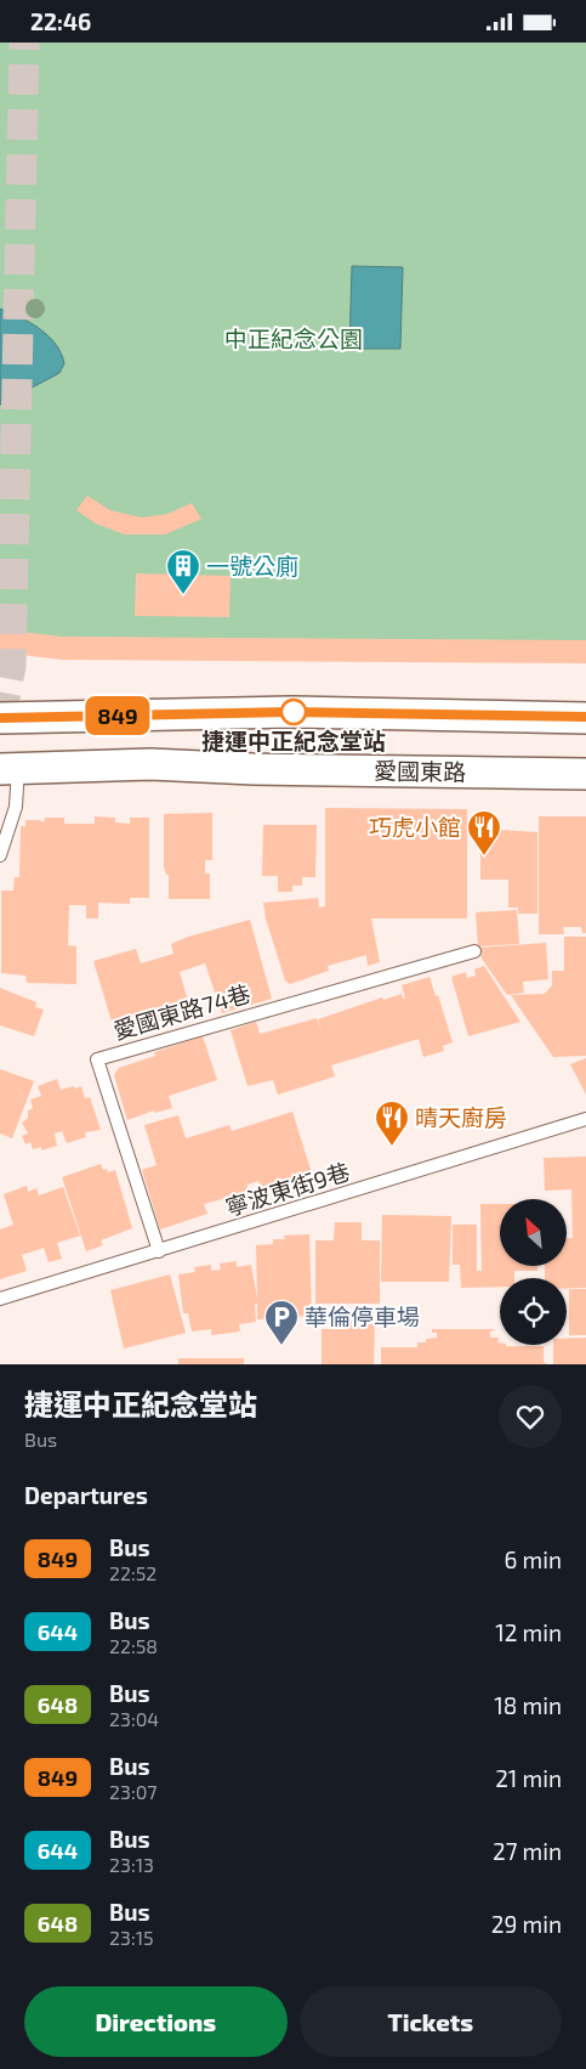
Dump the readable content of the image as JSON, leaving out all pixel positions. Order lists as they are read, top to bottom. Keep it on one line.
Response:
{"streets":{"street":["愛國東路"],"lane":["愛國東路74巷","寧波東街9巷"]},"crossings":[["愛國東路74巷","寧波東街9巷"]],"parks":["中正紀念公園"],"places":{"building":["一號公廁"],"other":["捷運中正紀念堂站"],"restaurant":["巧虎小館","晴天廚房"],"parking":["華倫停車場"]},"lines":["bus line 849"],"north":"top left","page":{"status":"22:46","on_map":"849","heading":[["捷運中正紀念堂站","Bus"],"Departures"],"list":[{"mark":"849","name":"Bus","note":"22:52","value":"6 min"},{"mark":"644","name":"Bus","note":"22:58","value":"12 min"},{"mark":"648","name":"Bus","note":"23:04","value":"18 min"},{"mark":"849","name":"Bus","note":"23:07","value":"21 min"},{"mark":"644","name":"Bus","note":"23:13","value":"27 min"},{"mark":"648","name":"Bus","note":"23:15","value":"29 min"}],"buttons":["Directions","Tickets"]}}
